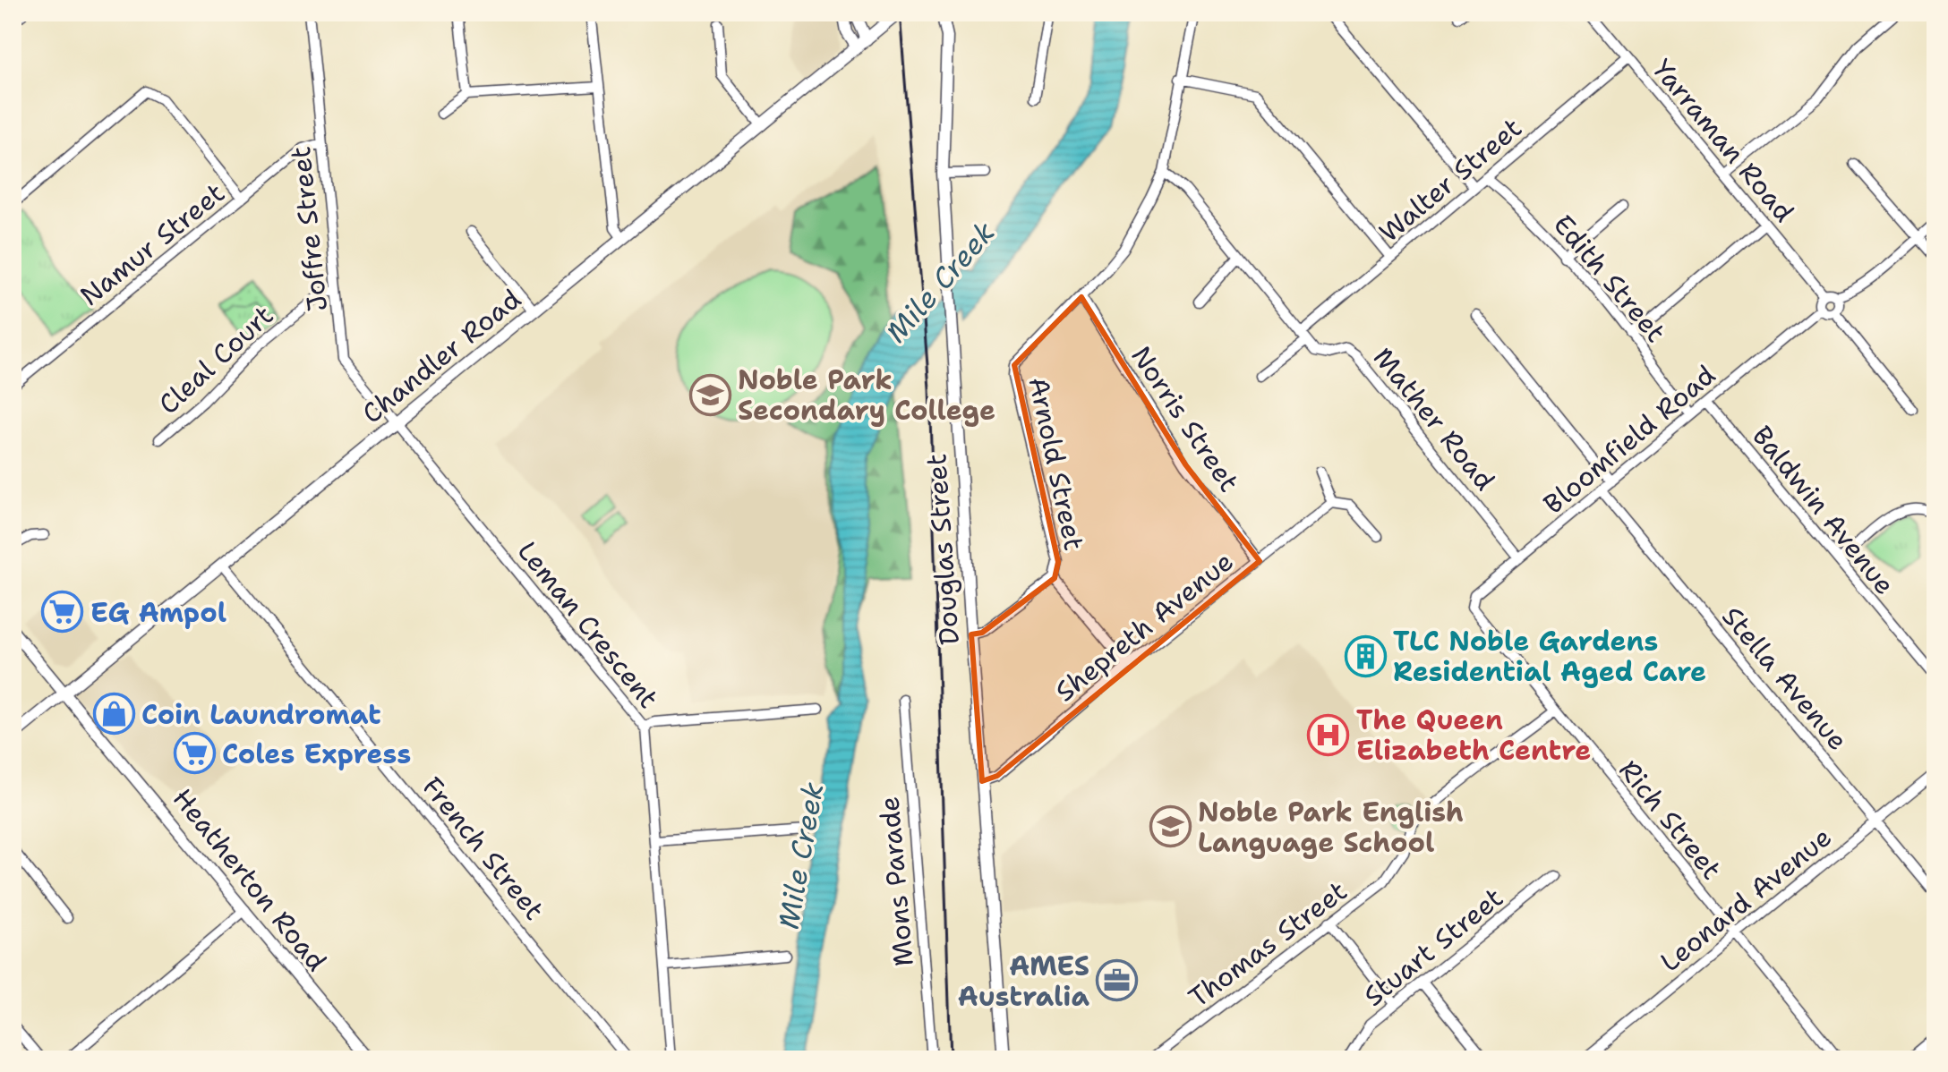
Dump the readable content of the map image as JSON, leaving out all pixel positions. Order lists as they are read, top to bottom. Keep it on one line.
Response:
{"streets":{"main road":["Chandler Road","Douglas Street","Heatherton Road"],"street":["Yarraman Road","Walter Street","Joffre Street","Namur Street","Edith Street","Cleal Court","Norris Street","Mather Road","Bloomfield Road","Arnold Street","Baldwin Avenue","Leman Crescent","Shepreth Avenue","Stella Avenue","Rich Street","French Street","Mons Parade","Leonard Avenue","Thomas Street","Stuart Street"]},"crossings":[["Yarraman Road","Walter Street"],["Yarraman Road","Bloomfield Road"],["Walter Street","Edith Street"],["Walter Street","Mather Road"],["Joffre Street","Namur Street"],["Joffre Street","Chandler Road"],["Joffre Street","Cleal Court"],["Joffre Street","Leman Crescent"],["Edith Street","Bloomfield Road"],["Chandler Road","Leman Crescent"],["Chandler Road","French Street"],["Chandler Road","Heatherton Road"],["Norris Street","Arnold Street"],["Norris Street","Shepreth Avenue"],["Mather Road","Bloomfield Road"],["Bloomfield Road","Baldwin Avenue"],["Bloomfield Road","Stella Avenue"],["Bloomfield Road","Rich Street"],["Arnold Street","Douglas Street"],["Douglas Street","Shepreth Avenue"],["Stella Avenue","Leonard Avenue"],["Rich Street","Leonard Avenue"],["Rich Street","Thomas Street"]],"water":["Mile Creek"],"places":{"school or university":["Noble Park Secondary College","Noble Park English Language School"],"supermarket":["EG Ampol","Coles Express"],"building":["TLC Noble Gardens Residential Aged Care"],"shop":["Coin Laundromat"],"hospital":["The Queen Elizabeth Centre"],"office":["AMES Australia"]}}
